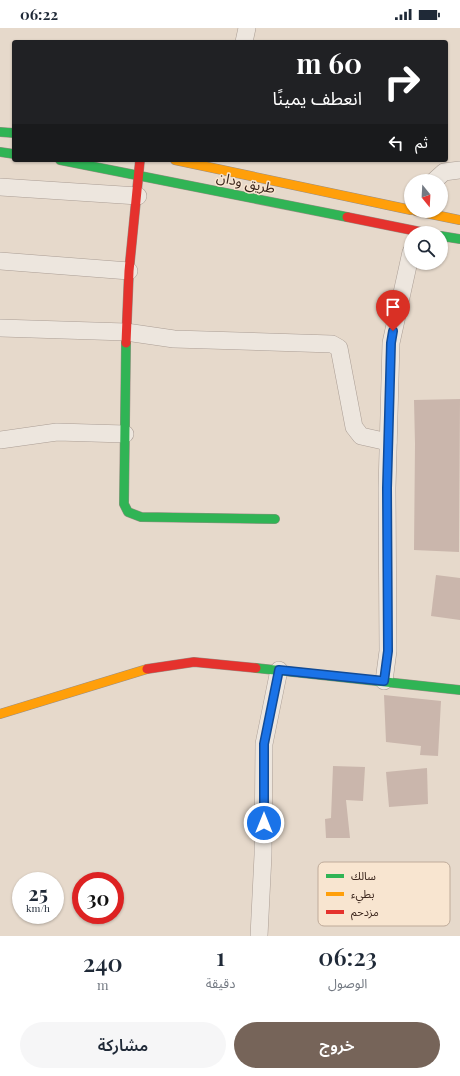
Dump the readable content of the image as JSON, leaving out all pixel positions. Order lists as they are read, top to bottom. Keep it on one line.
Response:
{"streets":{"street":["طريق ودان"]},"legend":["سالك","بطيء","مزدحم"],"north":"bottom","page":{"status":"06:22","turn":["60 m","انعطف يمينًا"],"then":"ثم","speed":"25 km/h","limit":"30","eta":["06:23","الوصول","1","دقيقة","240","m"],"buttons":["خروج","مشاركة"]}}
